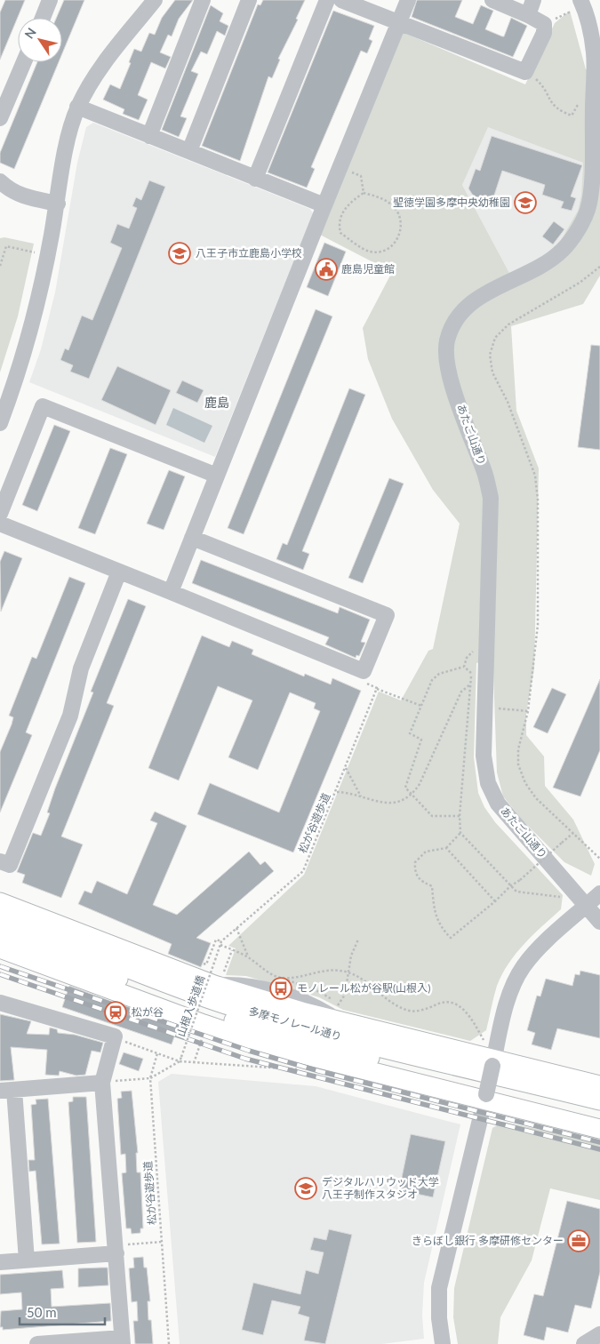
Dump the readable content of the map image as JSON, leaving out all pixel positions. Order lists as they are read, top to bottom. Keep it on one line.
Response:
{"streets":{"main road":["多摩モノレール通り"],"street":["あたご山通り"],"path":["松が谷遊歩道","山根入歩道橋"]},"crossings":[["松が谷遊歩道","山根入歩道橋"]],"districts":["鹿島"],"places":{"school or university":["聖徳学園多摩中央幼稚園","八王子市立鹿島小学校","デジタルハリウッド大学 八王子制作スタジオ"],"public building":["鹿島児童館"],"bus stop":["モノレール松が谷駅(山根入)"],"station":["松が谷"],"office":["きらぼし銀行 多摩研修センター"]},"scale_bar":"50 m","north":"top left"}
